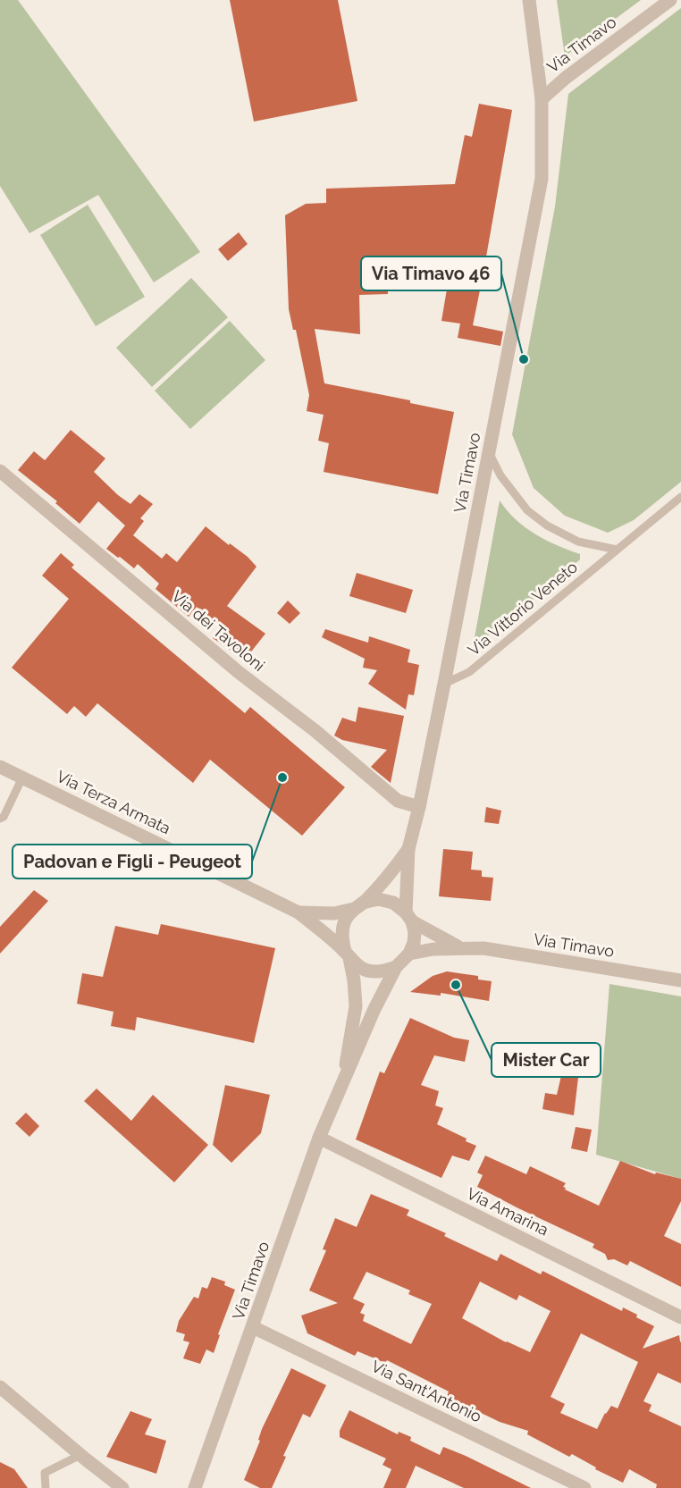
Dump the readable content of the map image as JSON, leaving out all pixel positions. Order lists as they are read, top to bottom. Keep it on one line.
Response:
{"streets":{"street":["Via Timavo","Via dei Tavoloni","Via Terza Armata","Via Amarina","Via Sant'Antonio"],"lane":["Via Vittorio Veneto"]},"crossings":[["Via Timavo","Via Vittorio Veneto"],["Via Timavo","Via dei Tavoloni"],["Via Timavo","Via Terza Armata"],["Via Timavo","Via Amarina"],["Via Timavo","Via Sant'Antonio"]],"places":["Via Timavo 46","Padovan e Figli - Peugeot","Mister Car"]}
